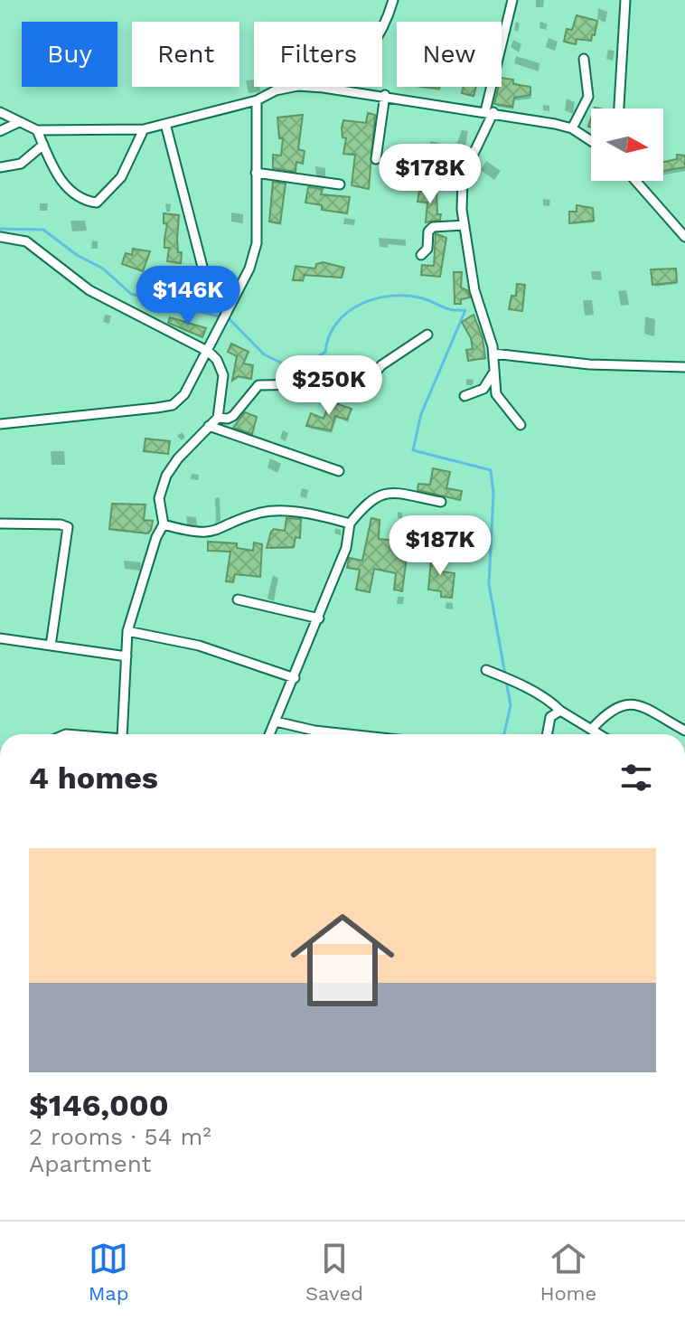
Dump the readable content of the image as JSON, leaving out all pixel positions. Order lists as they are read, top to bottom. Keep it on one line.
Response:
{"north":"right","page":{"chip":["Buy","Rent","Filters","New"],"price":["$178K","$146K","$250K","$187K"],"heading":"4 homes","list":[{"name":"$146,000","note":"2 rooms · 54 m² · Apartment"}],"tabs":["Map","Saved","Home"]}}
